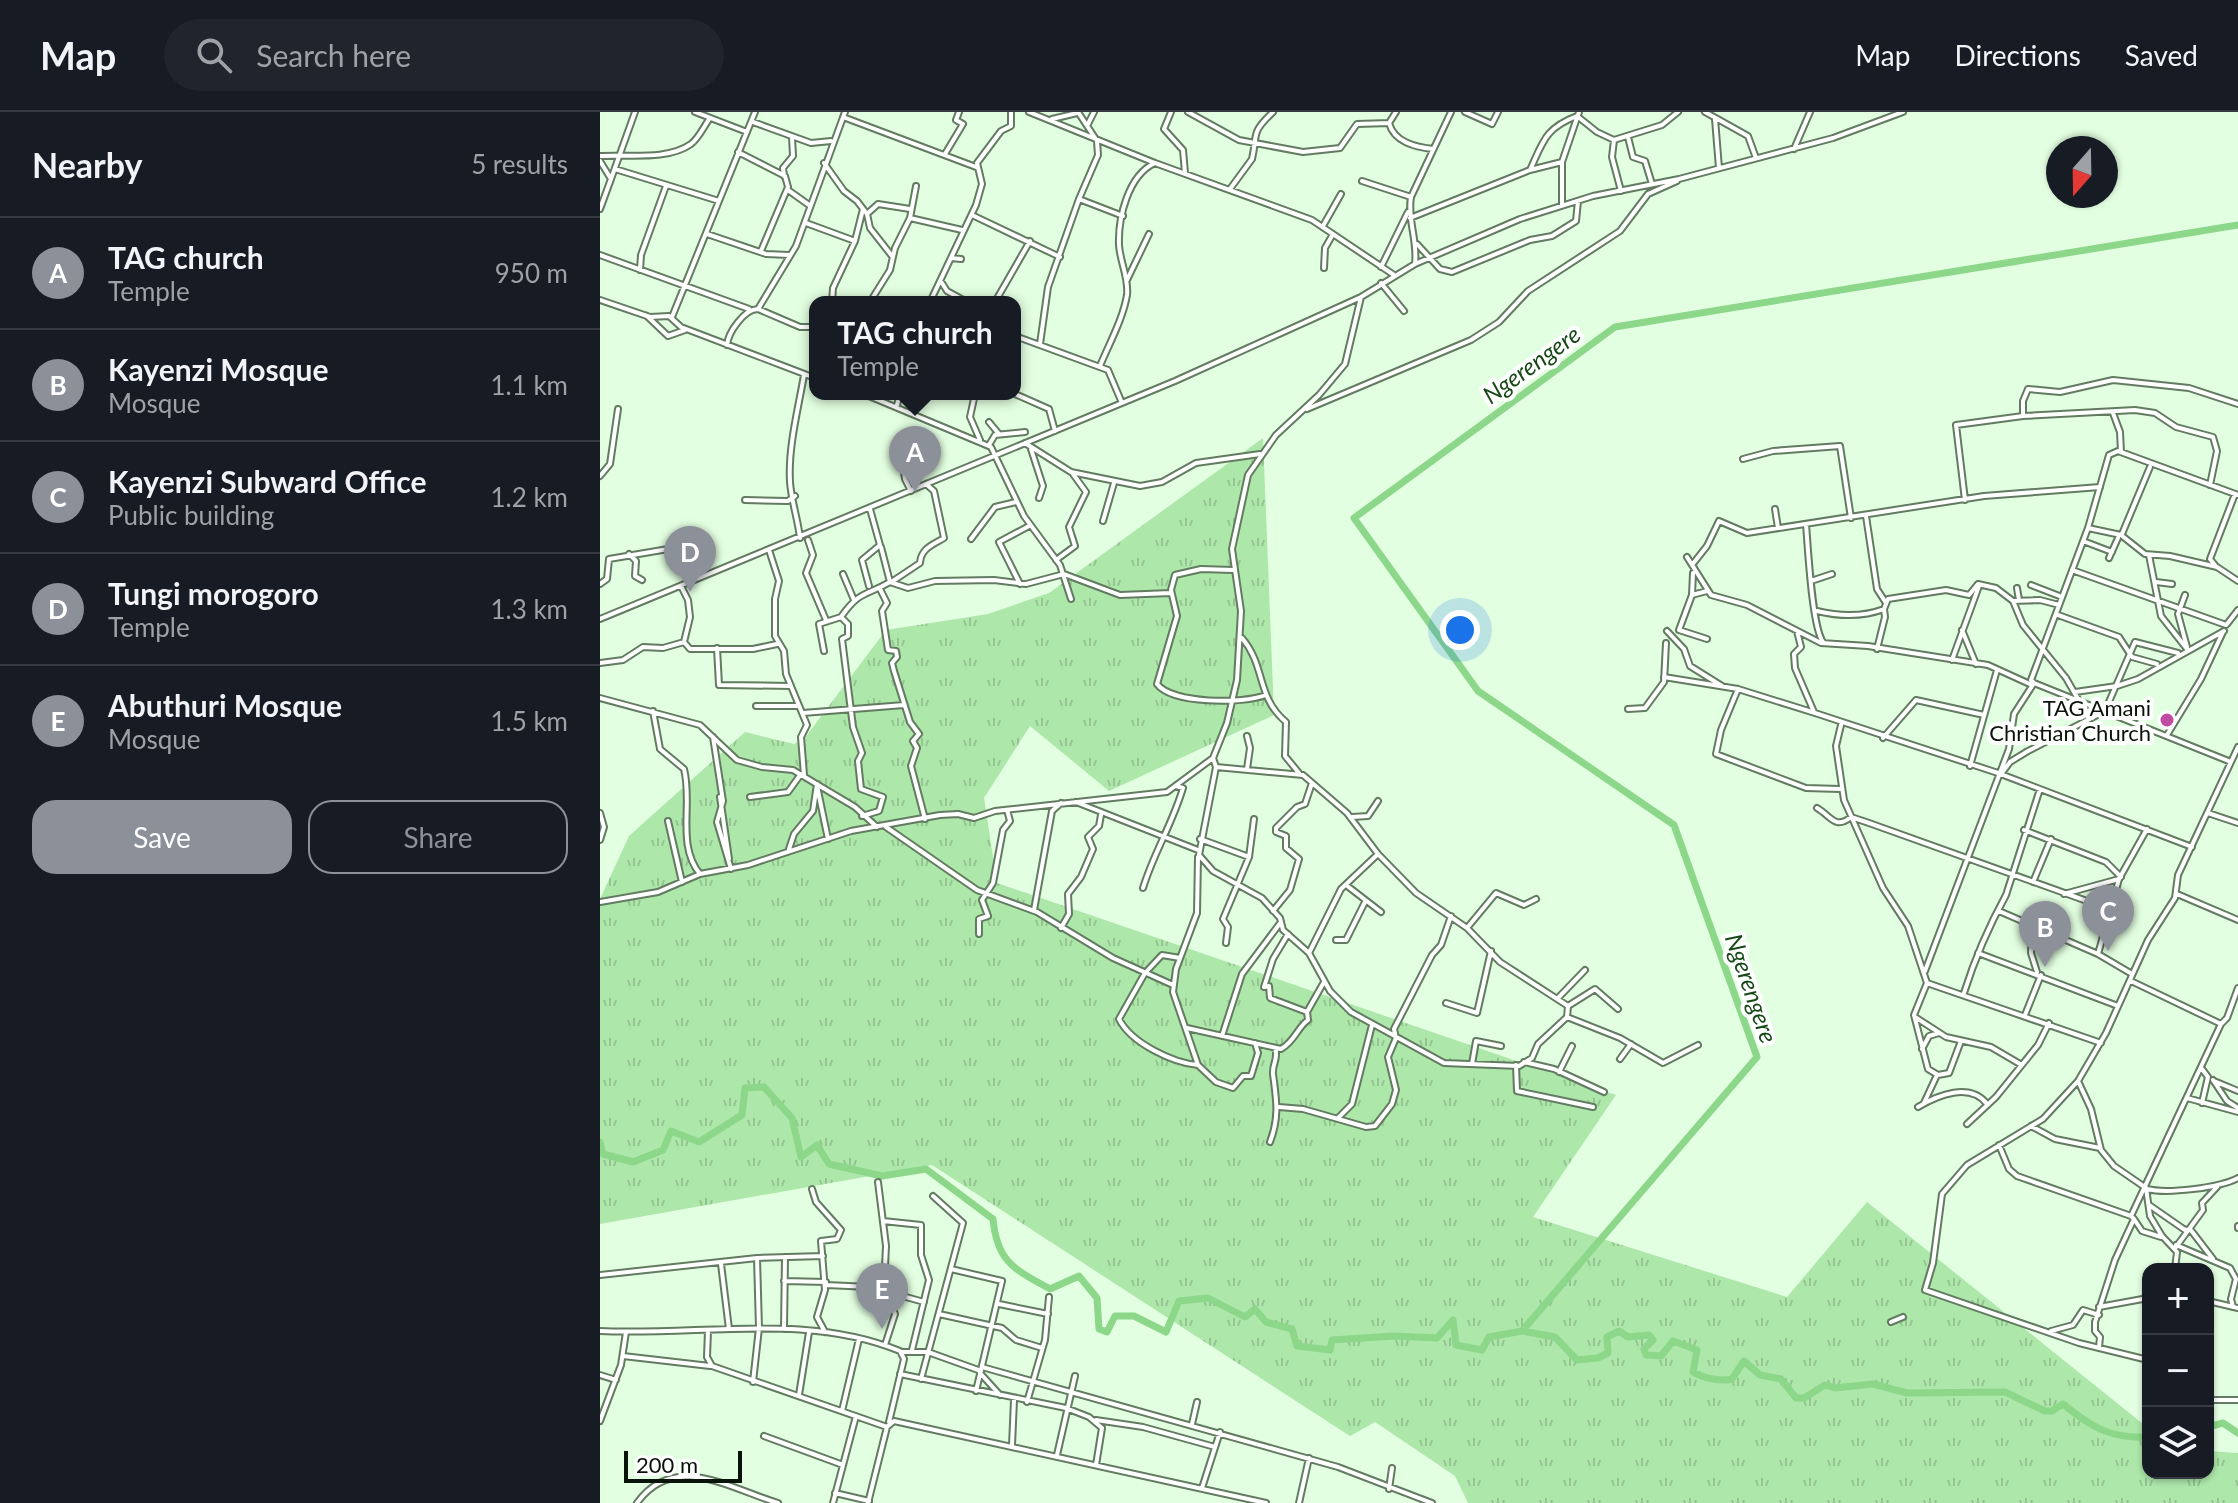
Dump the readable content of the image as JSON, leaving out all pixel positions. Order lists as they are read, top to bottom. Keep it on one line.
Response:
{"water":["Ngerengere"],"places":["TAG Amani Christian Church"],"scale_bar":"200 m","north":"bottom","page":{"header":"Map","search":"Search here","nav":["Map","Directions","Saved"],"heading":["Nearby","5 results"],"list":[{"mark":"A","name":"TAG church","note":"Temple","value":"950 m"},{"mark":"B","name":"Kayenzi Mosque","note":"Mosque","value":"1.1 km"},{"mark":"C","name":"Kayenzi Subward Office","note":"Public building","value":"1.2 km"},{"mark":"D","name":"Tungi morogoro","note":"Temple","value":"1.3 km"},{"mark":"E","name":"Abuthuri Mosque","note":"Mosque","value":"1.5 km"}],"popup":["TAG church","Temple"],"pins":["A","D","C","B","E"],"buttons":["Save","Share"],"map_buttons":["+","−"],"scale":"200 m"}}
